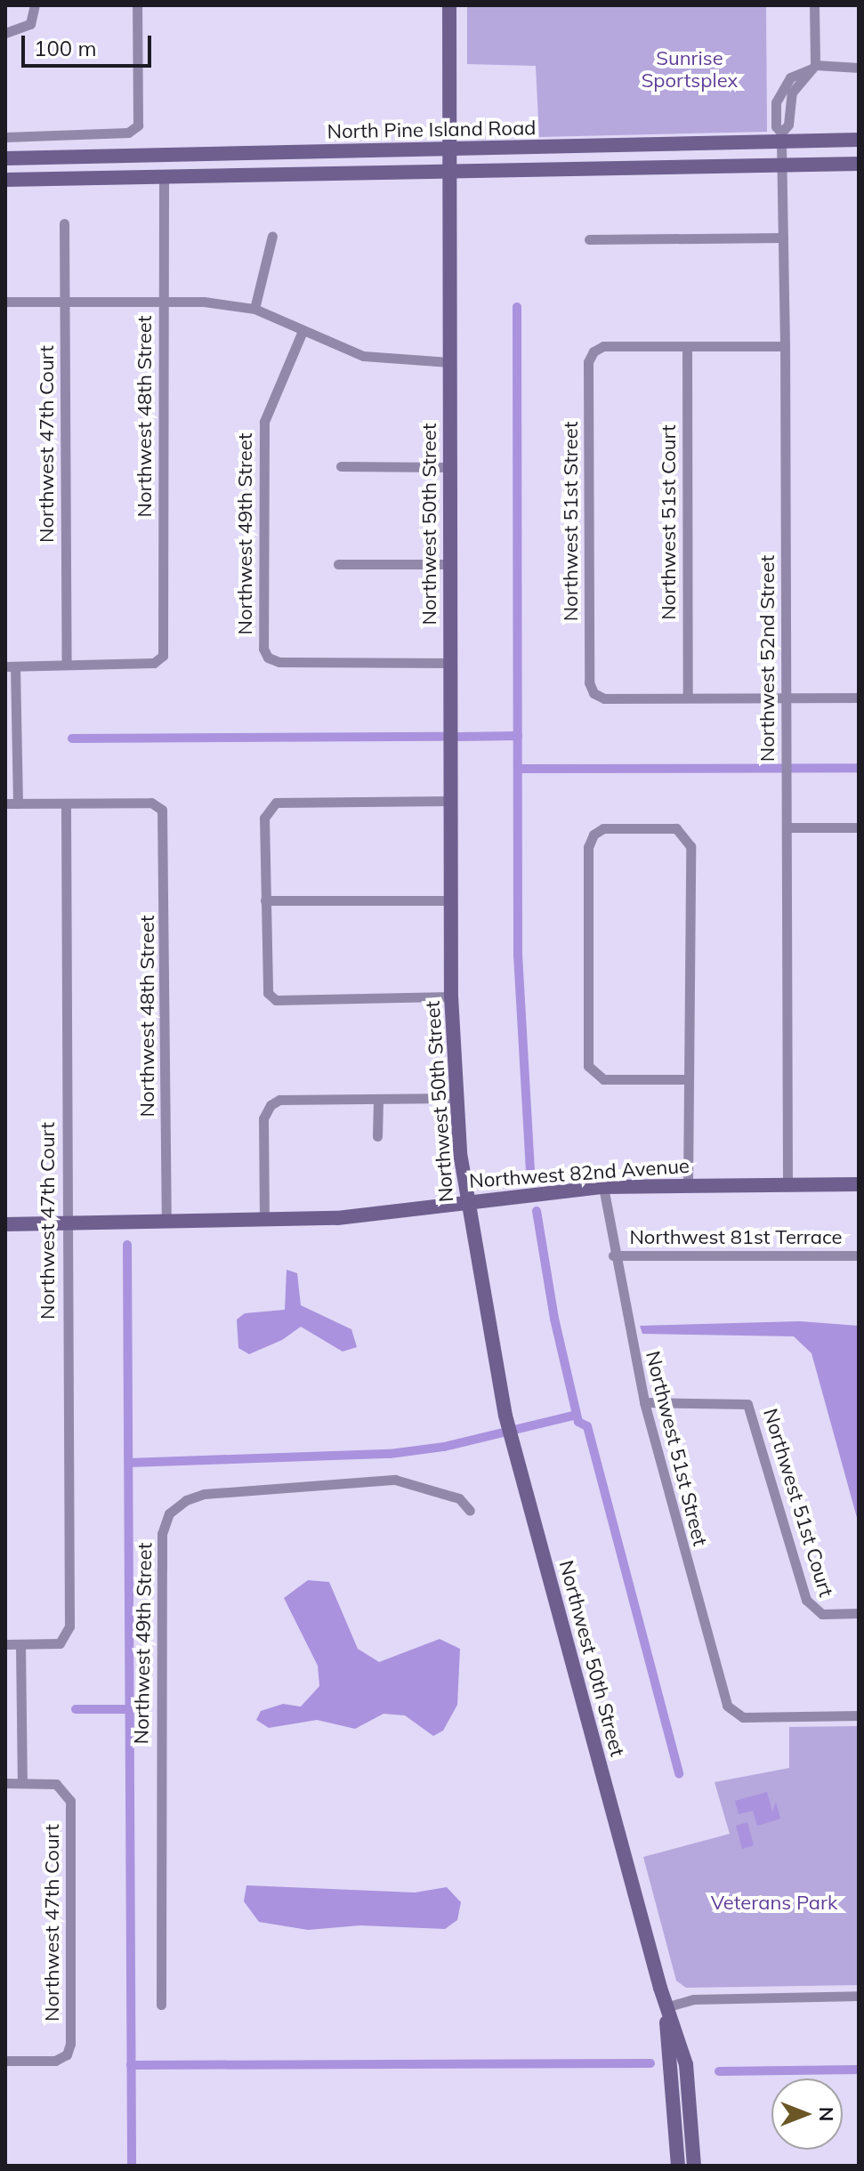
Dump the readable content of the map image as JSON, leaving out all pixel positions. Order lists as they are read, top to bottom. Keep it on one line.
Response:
{"streets":{"street":["North Pine Island Road","Northwest 48th Street","Northwest 47th Court","Northwest 51st Street","Northwest 51st Court","Northwest 50th Street","Northwest 49th Street","Northwest 52nd Street","Northwest 82nd Avenue","Northwest 81st Terrace"]},"crossings":[["North Pine Island Road","Northwest 48th Street"],["North Pine Island Road","Northwest 50th Street"],["North Pine Island Road","Northwest 52nd Street"],["Northwest 48th Street","Northwest 47th Court"],["Northwest 48th Street","Northwest 82nd Avenue"],["Northwest 47th Court","Northwest 82nd Avenue"],["Northwest 51st Street","Northwest 51st Court"],["Northwest 51st Street","Northwest 82nd Avenue"],["Northwest 51st Street","Northwest 81st Terrace"],["Northwest 50th Street","Northwest 49th Street"],["Northwest 50th Street","Northwest 82nd Avenue"],["Northwest 52nd Street","Northwest 82nd Avenue"]],"parks":["Sunrise Sportsplex","Veterans Park"],"scale_bar":"100 m","north":"right"}
